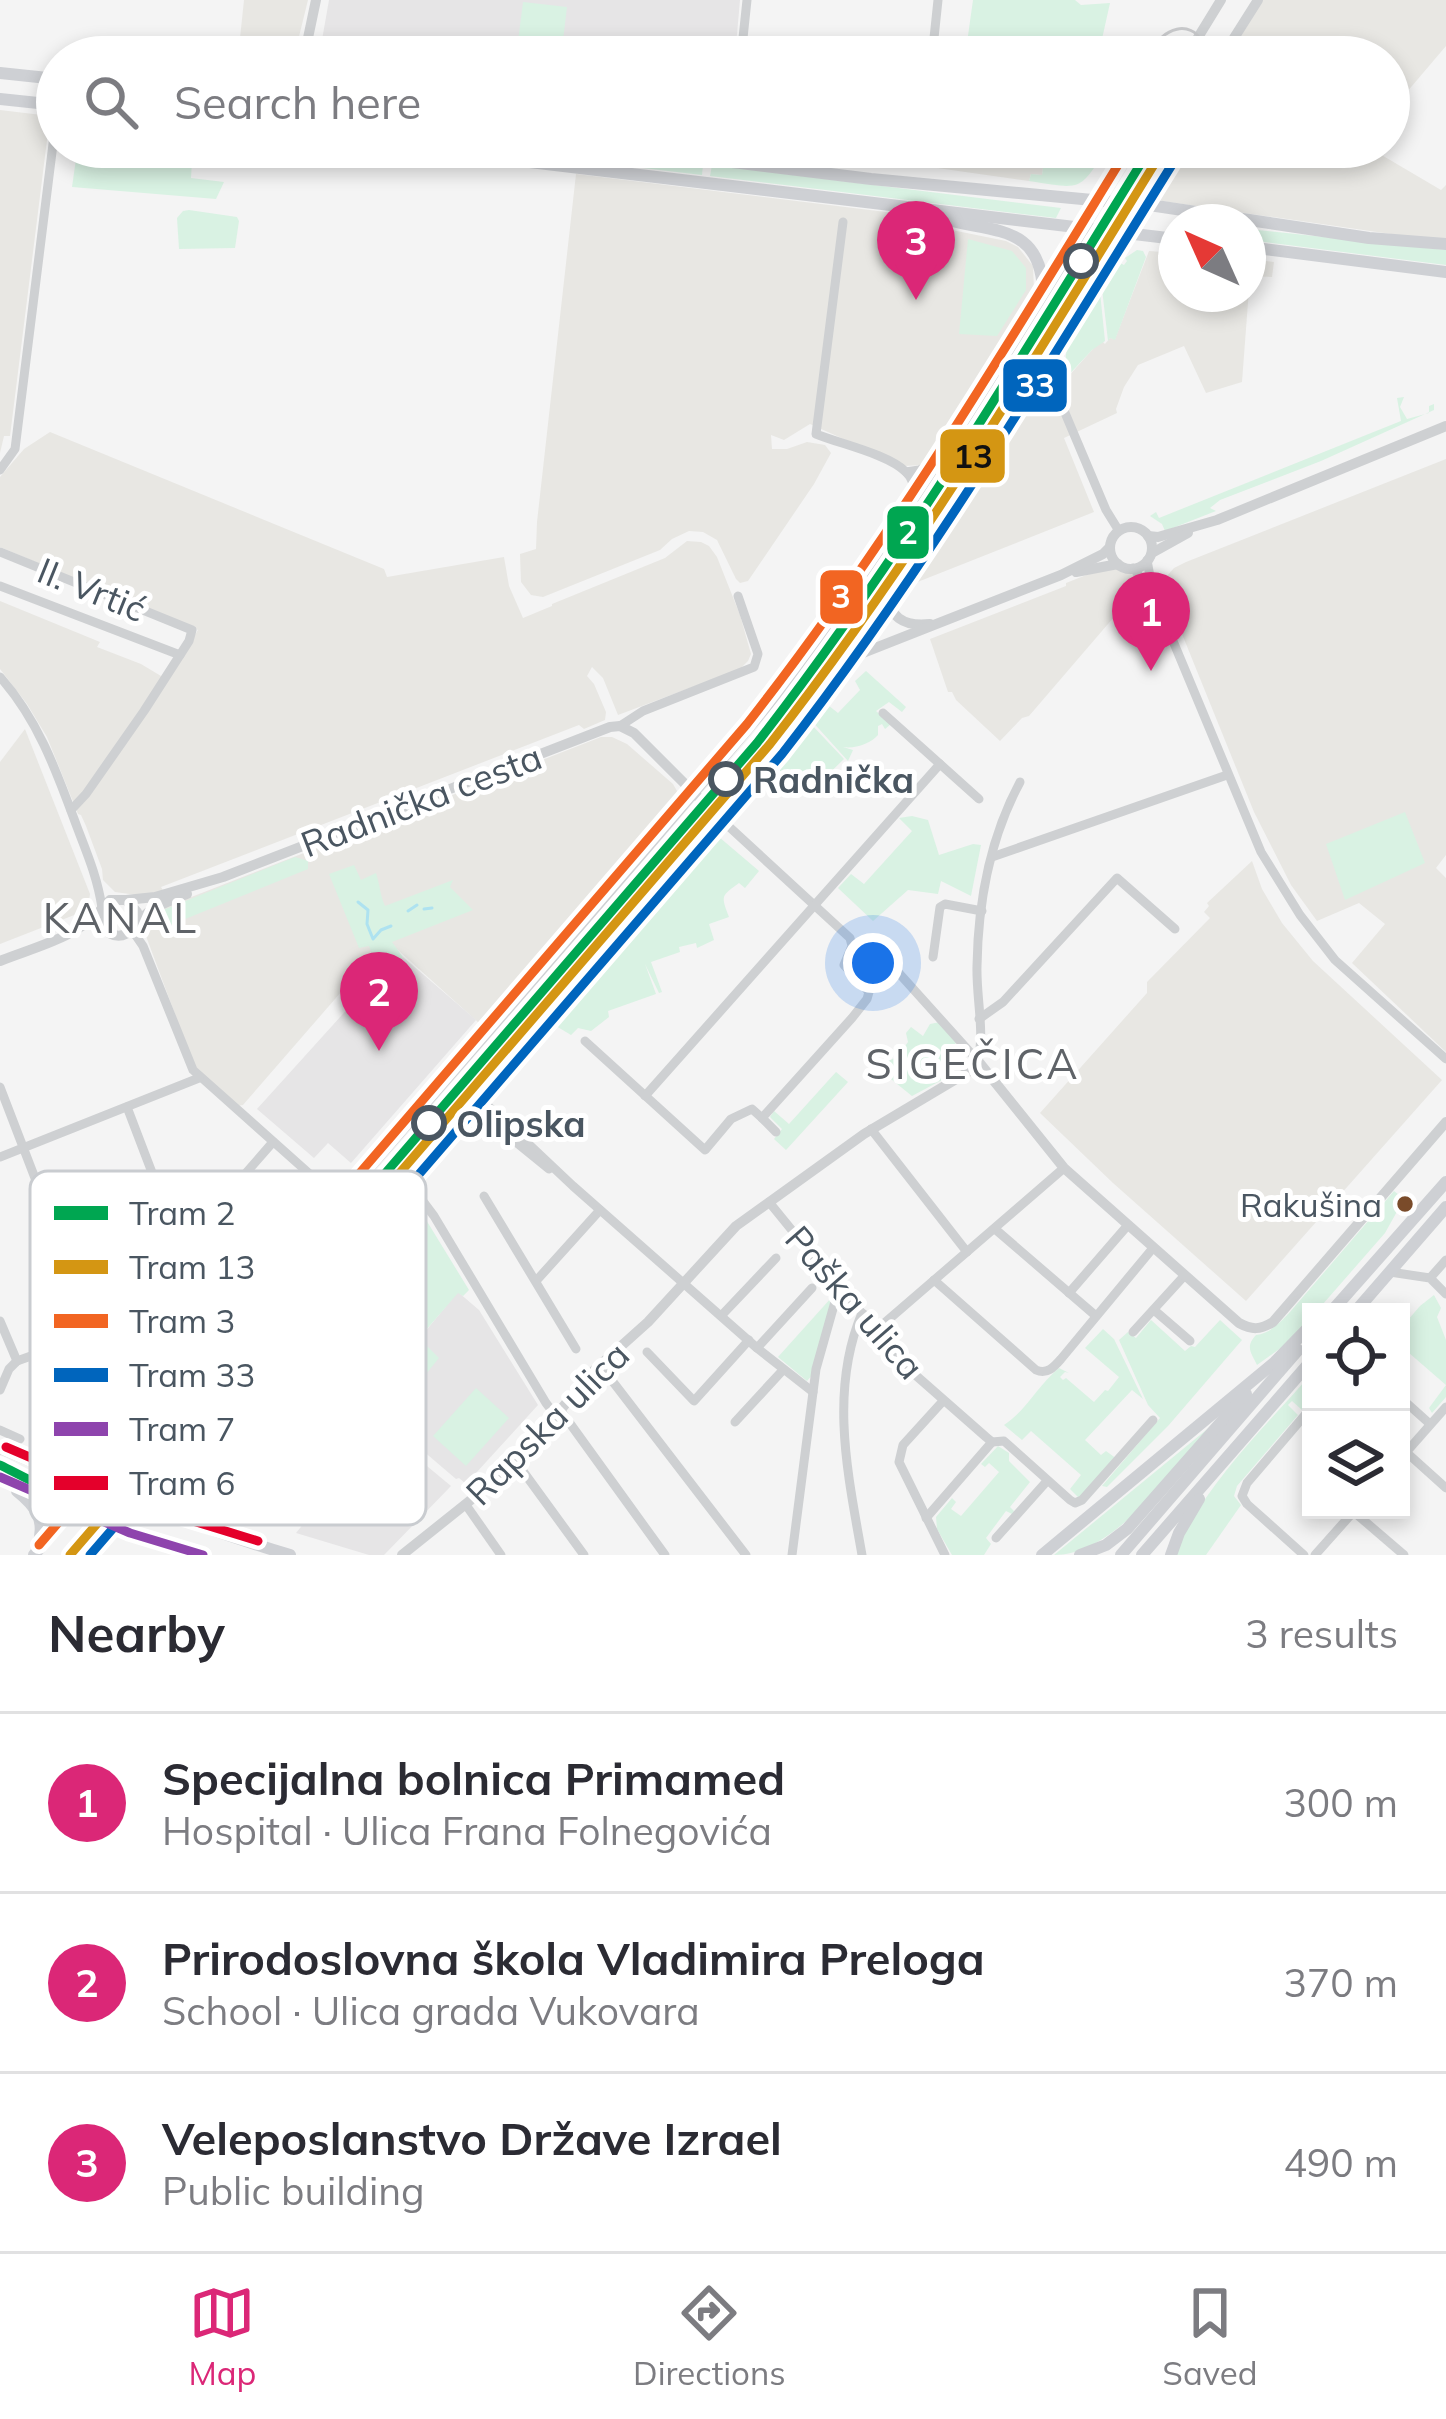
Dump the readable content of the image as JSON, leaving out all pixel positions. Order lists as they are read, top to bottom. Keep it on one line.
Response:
{"streets":{"street":["II. Vrtić","Radnička cesta","Paška ulica","Rapska ulica"]},"crossings":[["Paška ulica","Rapska ulica"]],"districts":["KANAL","SIGEČICA"],"places":["Radnička","Olipska","Rakušina"],"lines":["tram line 2","tram line 13","tram line 3","tram line 33","tram line 6","tram line 7"],"legend":["Tram 2","Tram 13","Tram 3","Tram 33","Tram 7","Tram 6"],"north":"top left","page":{"search":"Search here","pins":["3","1","2"],"heading":["Nearby","3 results"],"list":[{"mark":"1","name":"Specijalna bolnica Primamed","note":"Hospital · Ulica Frana Folnegovića","value":"300 m"},{"mark":"2","name":"Prirodoslovna škola Vladimira Preloga","note":"School · Ulica grada Vukovara","value":"370 m"},{"mark":"3","name":"Veleposlanstvo Države Izrael","note":"Public building","value":"490 m"}],"nav":["Map","Directions","Saved"]}}
